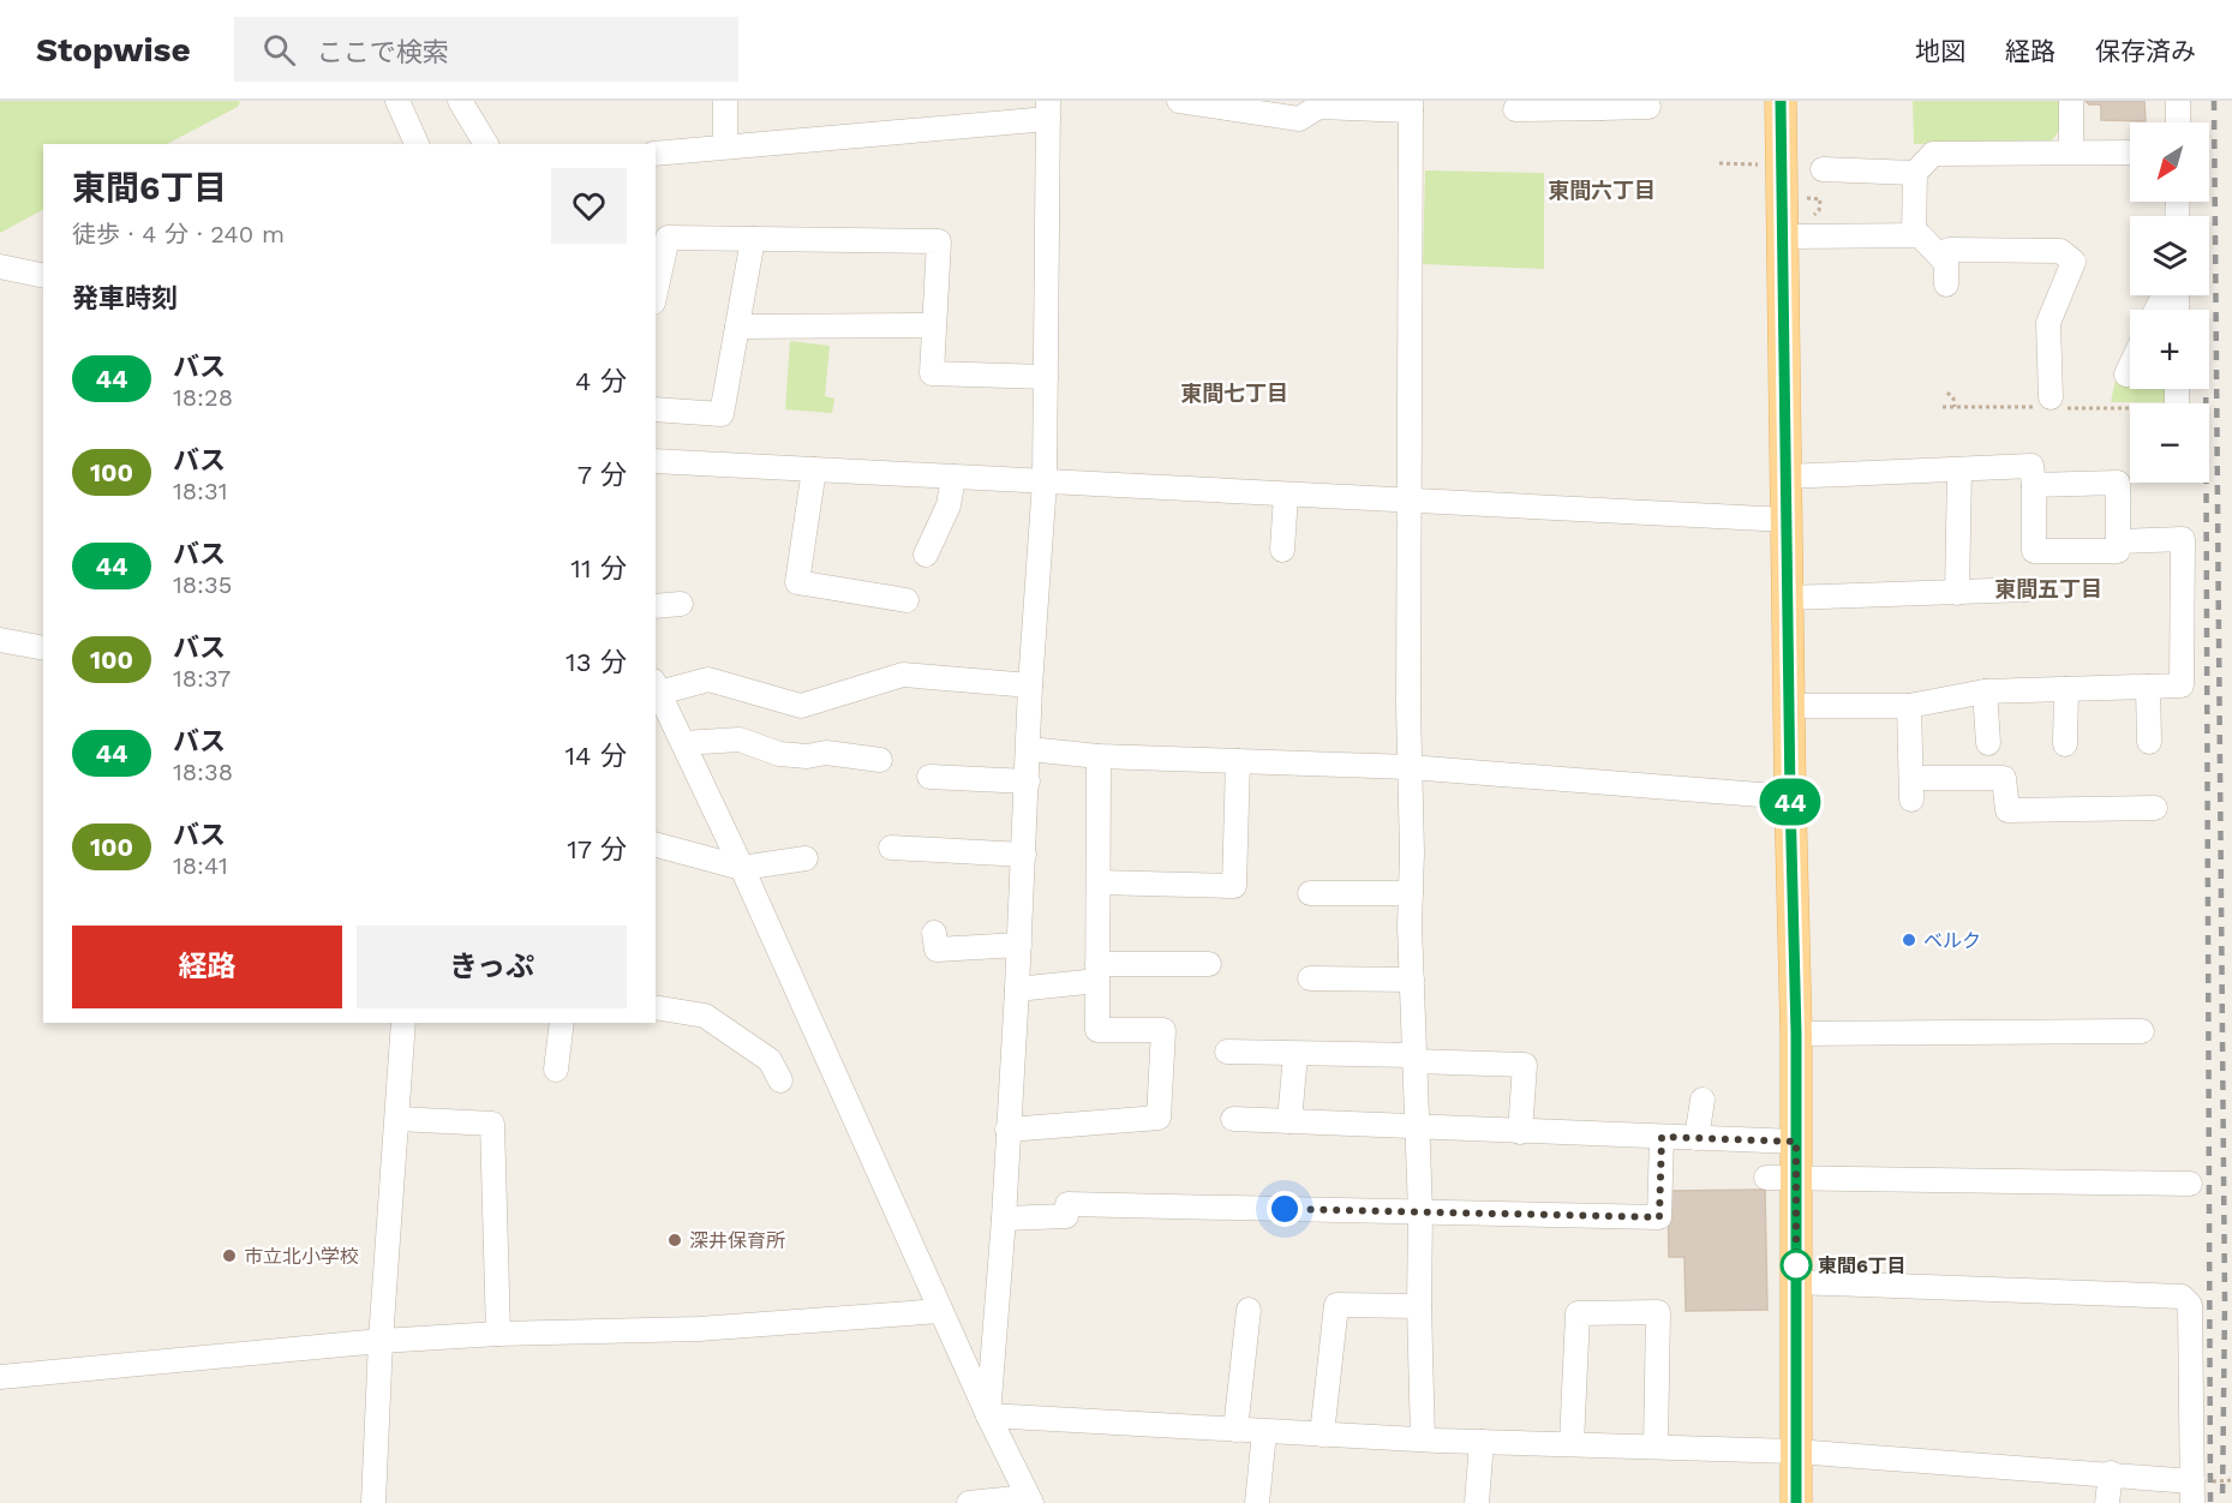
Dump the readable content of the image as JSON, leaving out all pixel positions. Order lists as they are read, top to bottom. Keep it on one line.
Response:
{"districts":["東間六丁目","東間七丁目","東間五丁目"],"places":["ベルク","深井保育所","市立北小学校","東間6丁目"],"lines":["bus line 44"],"north":"bottom left","page":{"header":"Stopwise","search":"ここで検索","nav":["地図","経路","保存済み"],"on_map":"44","map_buttons":["+","−"],"heading":[["東間6丁目","徒歩 · 4 分 · 240 m"],"発車時刻"],"list":[{"mark":"44","name":"バス","note":"18:28","value":"4 分"},{"mark":"100","name":"バス","note":"18:31","value":"7 分"},{"mark":"44","name":"バス","note":"18:35","value":"11 分"},{"mark":"100","name":"バス","note":"18:37","value":"13 分"},{"mark":"44","name":"バス","note":"18:38","value":"14 分"},{"mark":"100","name":"バス","note":"18:41","value":"17 分"}],"buttons":["経路","きっぷ"]}}
